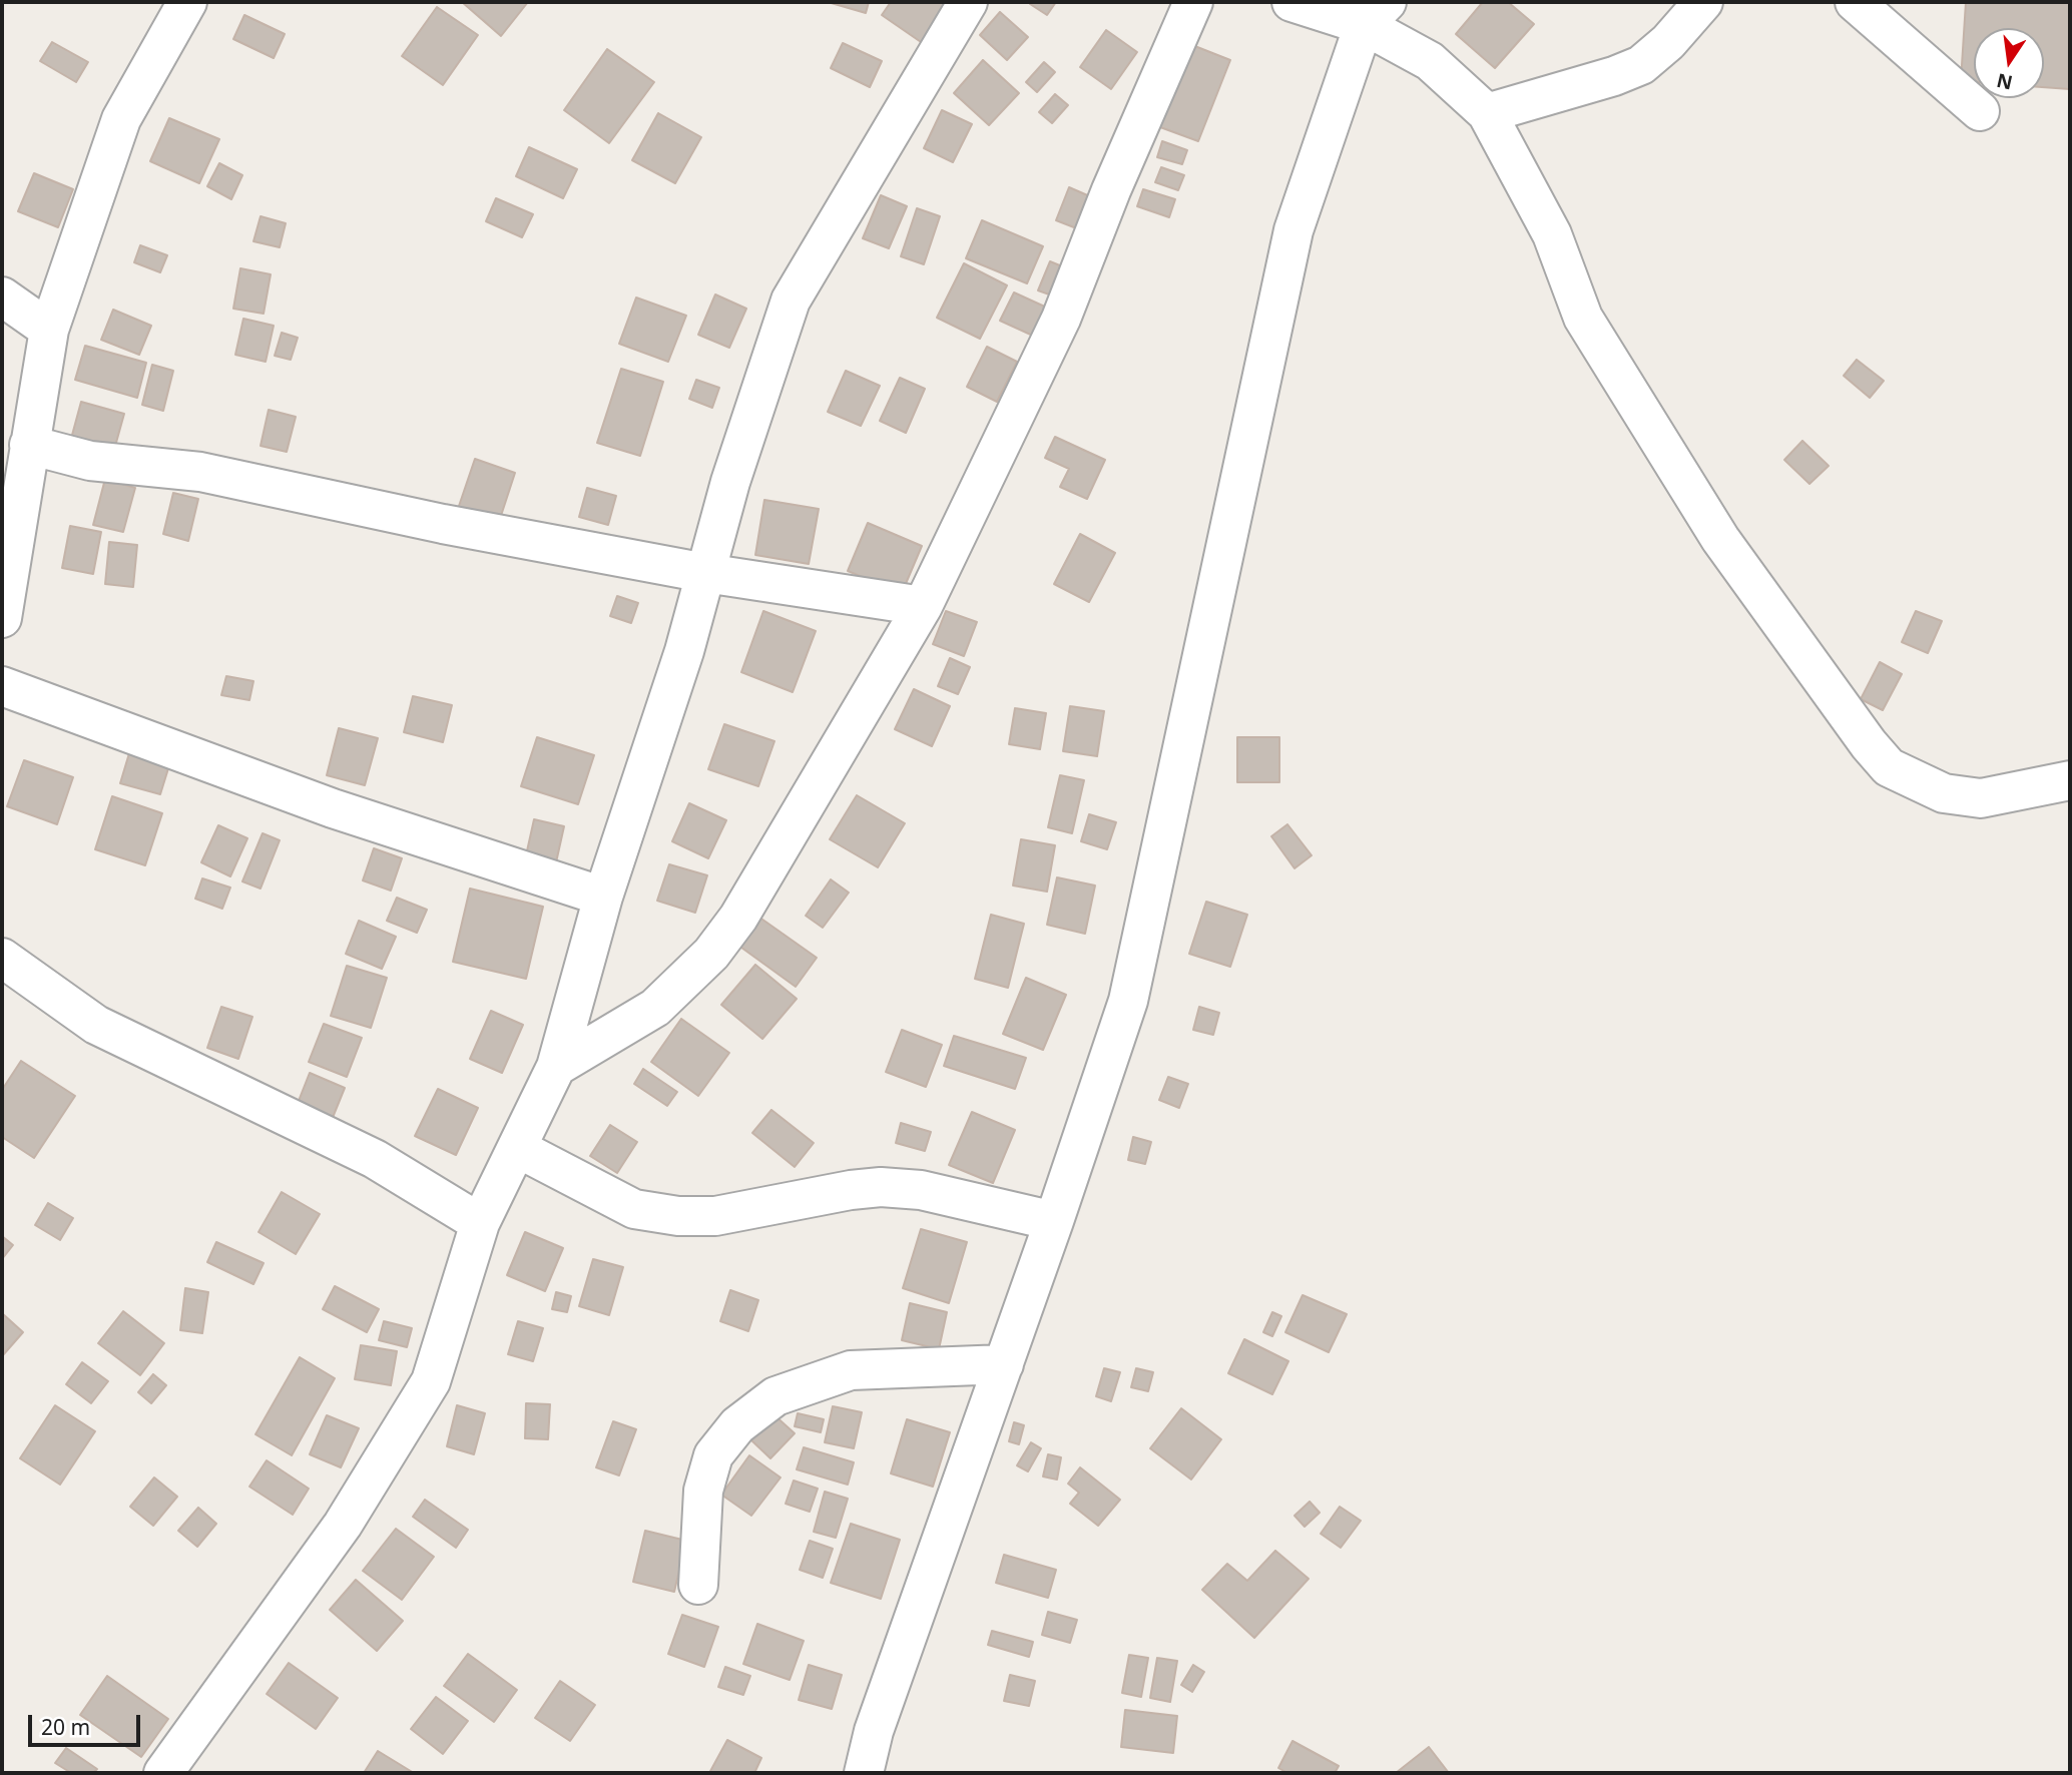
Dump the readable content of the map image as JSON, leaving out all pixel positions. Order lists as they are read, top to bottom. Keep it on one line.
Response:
{"scale_bar":"20 m","north":"bottom"}
